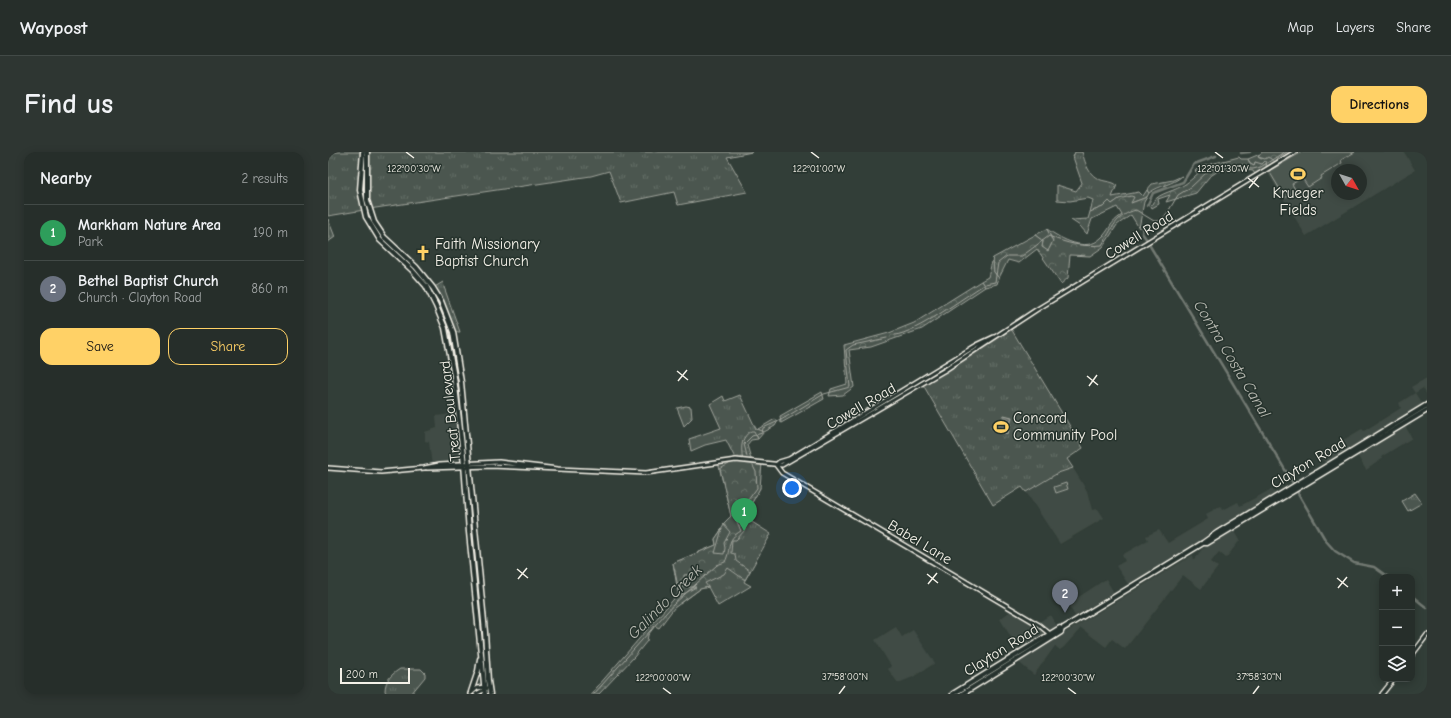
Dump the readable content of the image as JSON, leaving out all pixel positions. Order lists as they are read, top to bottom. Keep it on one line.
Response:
{"streets":{"main road":["Treat Boulevard","Clayton Road"],"street":["Cowell Road","Babel Lane"]},"crossings":[["Cowell Road","Babel Lane"],["Clayton Road","Babel Lane"]],"water":["Contra Costa Canal","Galindo Creek"],"places":{"sports":["Krueger Fields","Concord Community Pool"],"church":["Faith Missionary Baptist Church"]},"scale_bar":"200 m","north":"bottom right","page":{"header":"Waypost","nav":["Map","Layers","Share"],"buttons":["Directions",["Save","Share"]],"title":"Find us","heading":["Nearby","2 results"],"list":[{"mark":"1","name":"Markham Nature Area","note":"Park","value":"190 m"},{"mark":"2","name":"Bethel Baptist Church","note":"Church · Clayton Road","value":"860 m"}],"pins":["1","2"],"map_buttons":["+","−"],"scale":"200 m"},"coordinates":["122°01'00\"W","122°00'30\"W","122°01'30\"W","37°58'00\"N","37°58'30\"N","122°00'00\"W"]}
